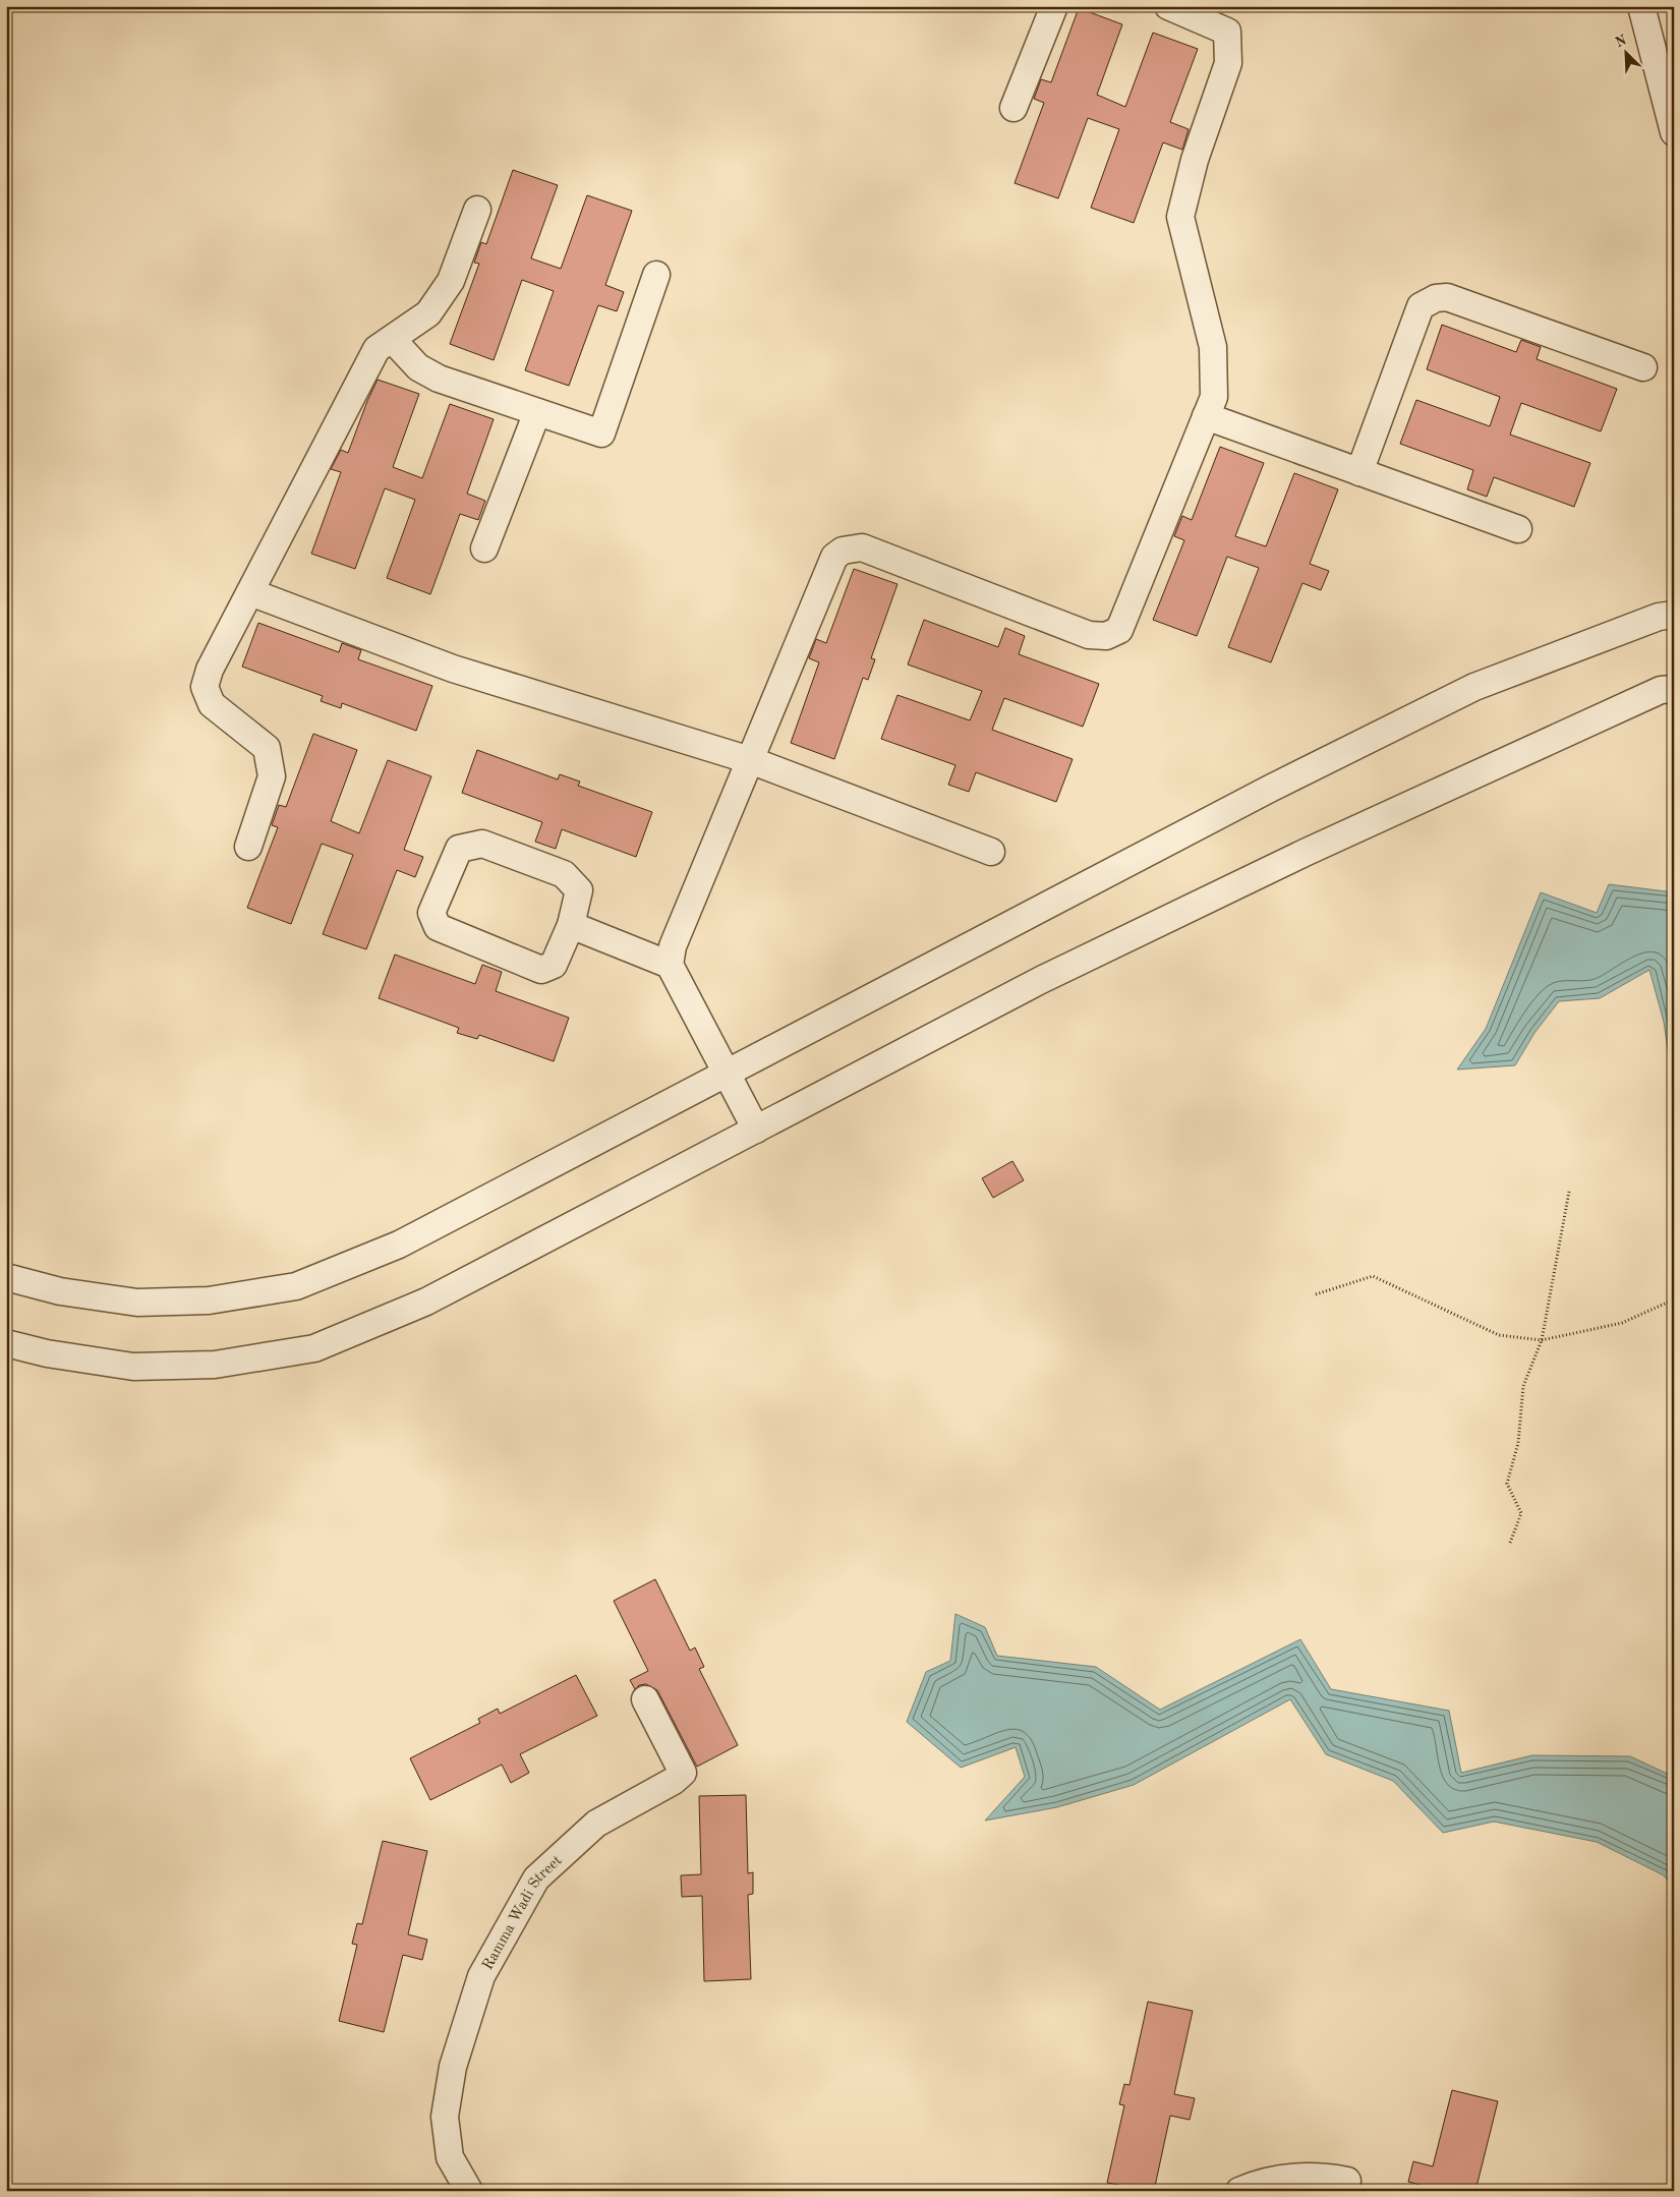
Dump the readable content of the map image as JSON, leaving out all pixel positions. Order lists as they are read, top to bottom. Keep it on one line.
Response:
{"streets":{"street":["Ramma Wadi Street"]},"north":"top left"}
